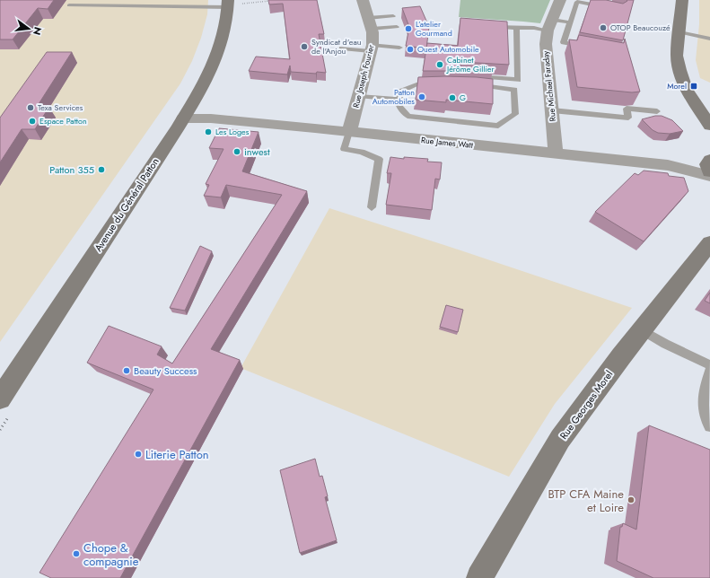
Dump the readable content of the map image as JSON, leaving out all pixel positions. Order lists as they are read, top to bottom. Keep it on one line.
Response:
{"streets":{"street":["Rue Joseph Fourier","Rue Michael Faraday","Rue James Watt","Avenue du Général Patton","Rue Georges Morel"]},"crossings":[["Rue Joseph Fourier","Rue James Watt"],["Rue Michael Faraday","Rue James Watt"],["Rue James Watt","Avenue du Général Patton"]],"places":{"other":["OTOP Beaucouzé","L’atelier Gourmand","Syndicat d'eau de l'Anjou","Ouest Automobile","Cabinet Jérôme Gillier","Patton Automobiles","G","Texa Services","Espace Patton","Les Loges","inwest","Patton 355","Beauty Success","Literie Patton","BTP CFA Maine et Loire","Chope & compagnie"],"transit":["Morel"]},"north":"right"}
